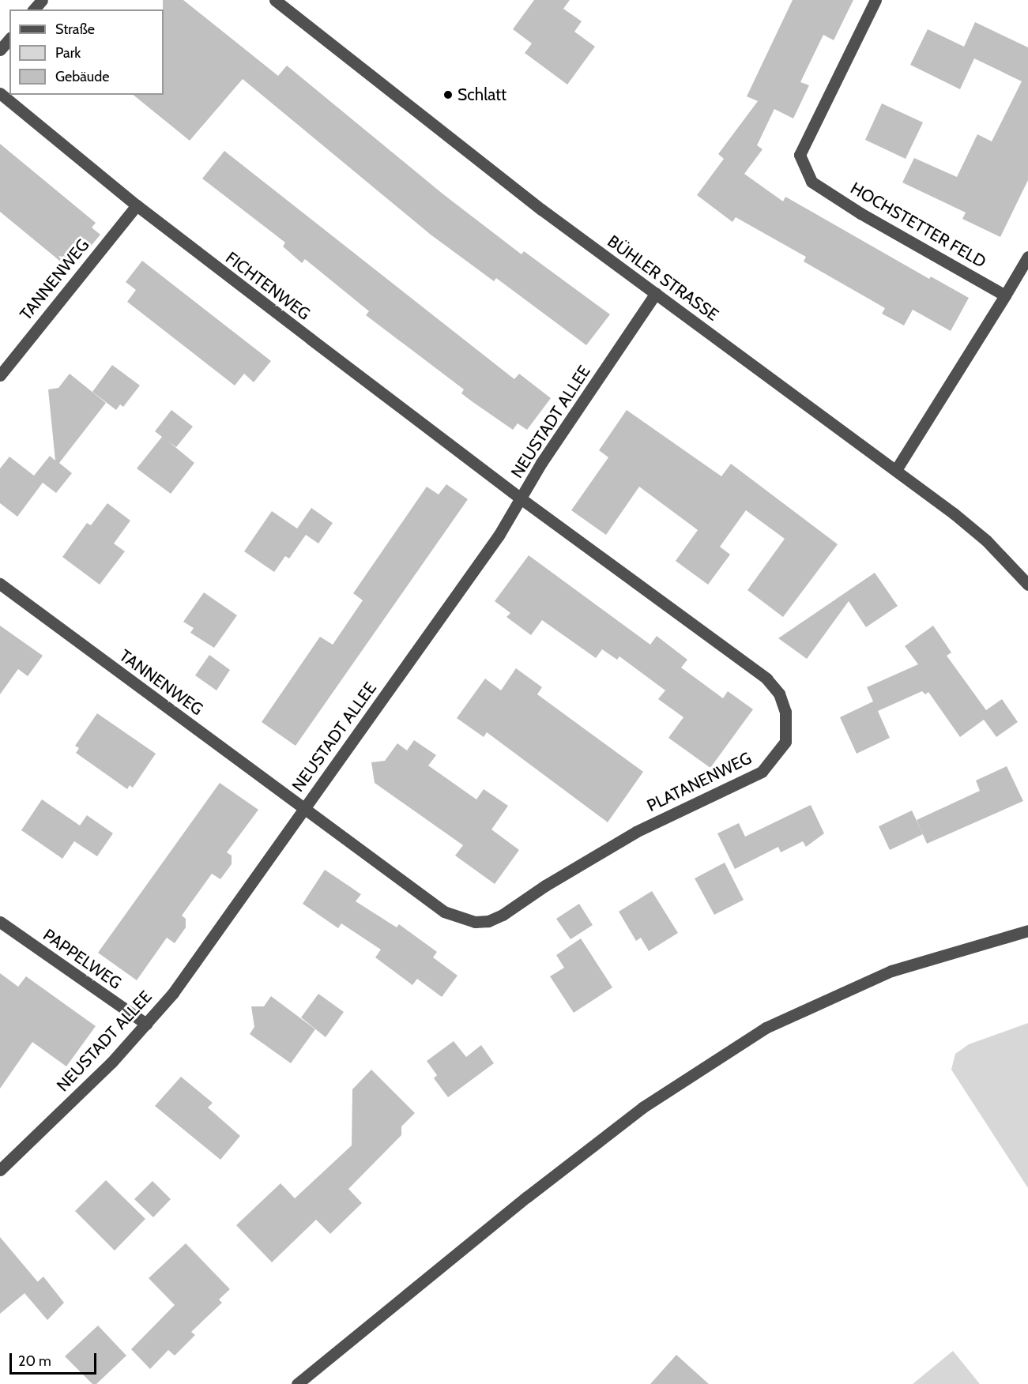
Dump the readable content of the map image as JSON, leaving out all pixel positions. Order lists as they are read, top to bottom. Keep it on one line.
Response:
{"streets":{"street":["HOCHSTETTER FELD","BÜHLER STRASSE","TANNENWEG","FICHTENWEG","NEUSTADT ALLEE","PLATANENWEG","PAPPELWEG"]},"crossings":[["BÜHLER STRASSE","NEUSTADT ALLEE"],["TANNENWEG","FICHTENWEG"],["TANNENWEG","NEUSTADT ALLEE"],["TANNENWEG","PLATANENWEG"],["FICHTENWEG","NEUSTADT ALLEE"],["FICHTENWEG","PLATANENWEG"],["NEUSTADT ALLEE","PLATANENWEG"],["NEUSTADT ALLEE","PAPPELWEG"]],"places":["Schlatt"],"legend":["Straße","Park","Gebäude"],"scale_bar":"20 m"}
